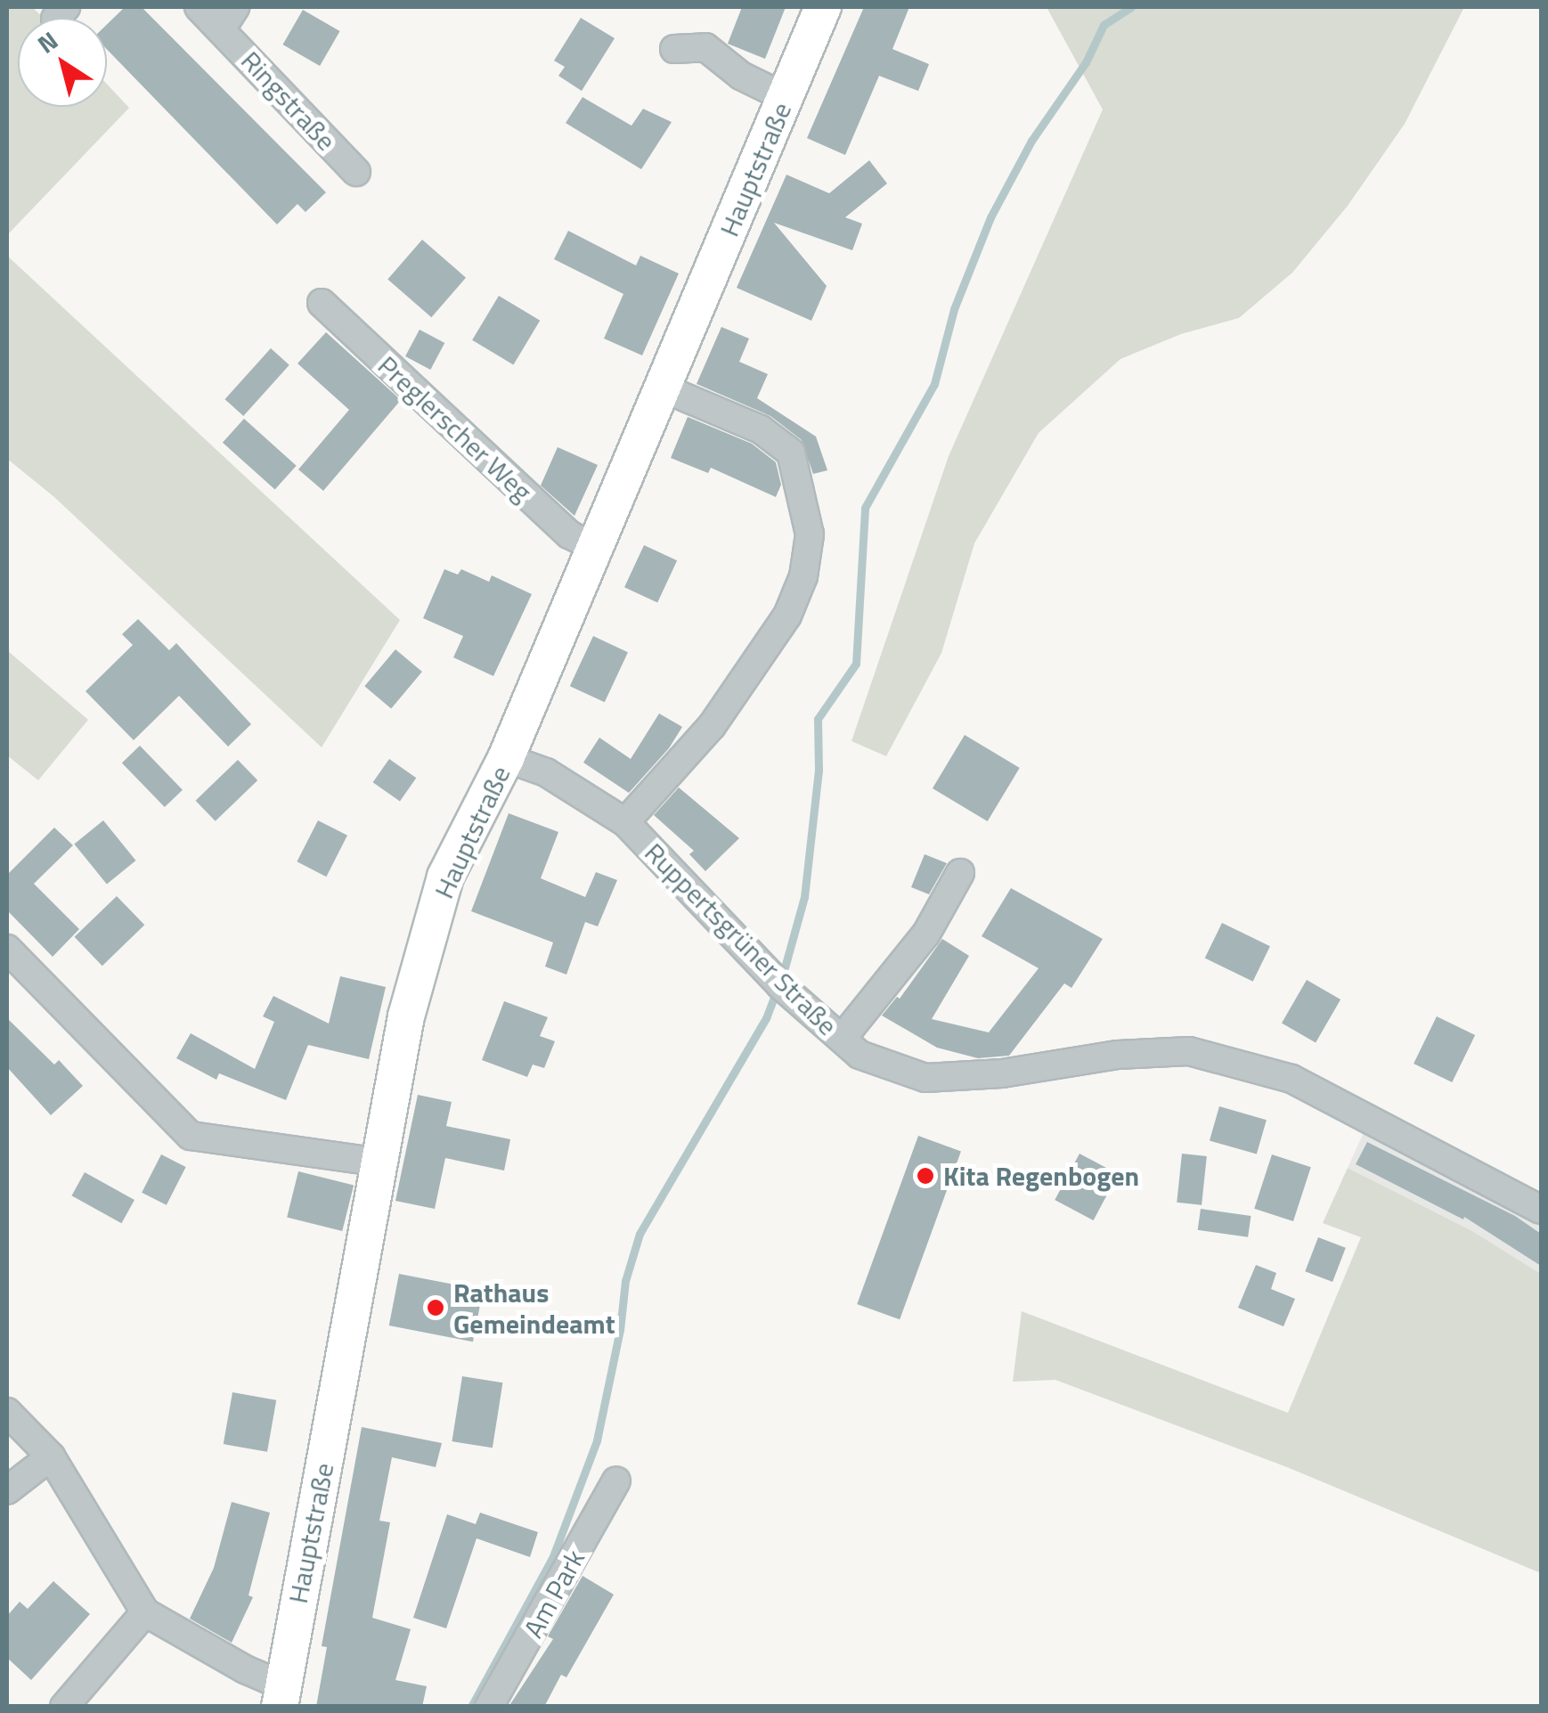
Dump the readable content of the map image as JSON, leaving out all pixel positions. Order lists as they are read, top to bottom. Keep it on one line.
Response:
{"streets":{"main road":["Hauptstraße"],"street":["Ringstraße","Preglerscher Weg","Ruppertsgrüner Straße","Am Park"]},"crossings":[["Hauptstraße","Preglerscher Weg"],["Hauptstraße","Ruppertsgrüner Straße"]],"places":["Kita Regenbogen","Rathaus Gemeindeamt"],"north":"top left"}
